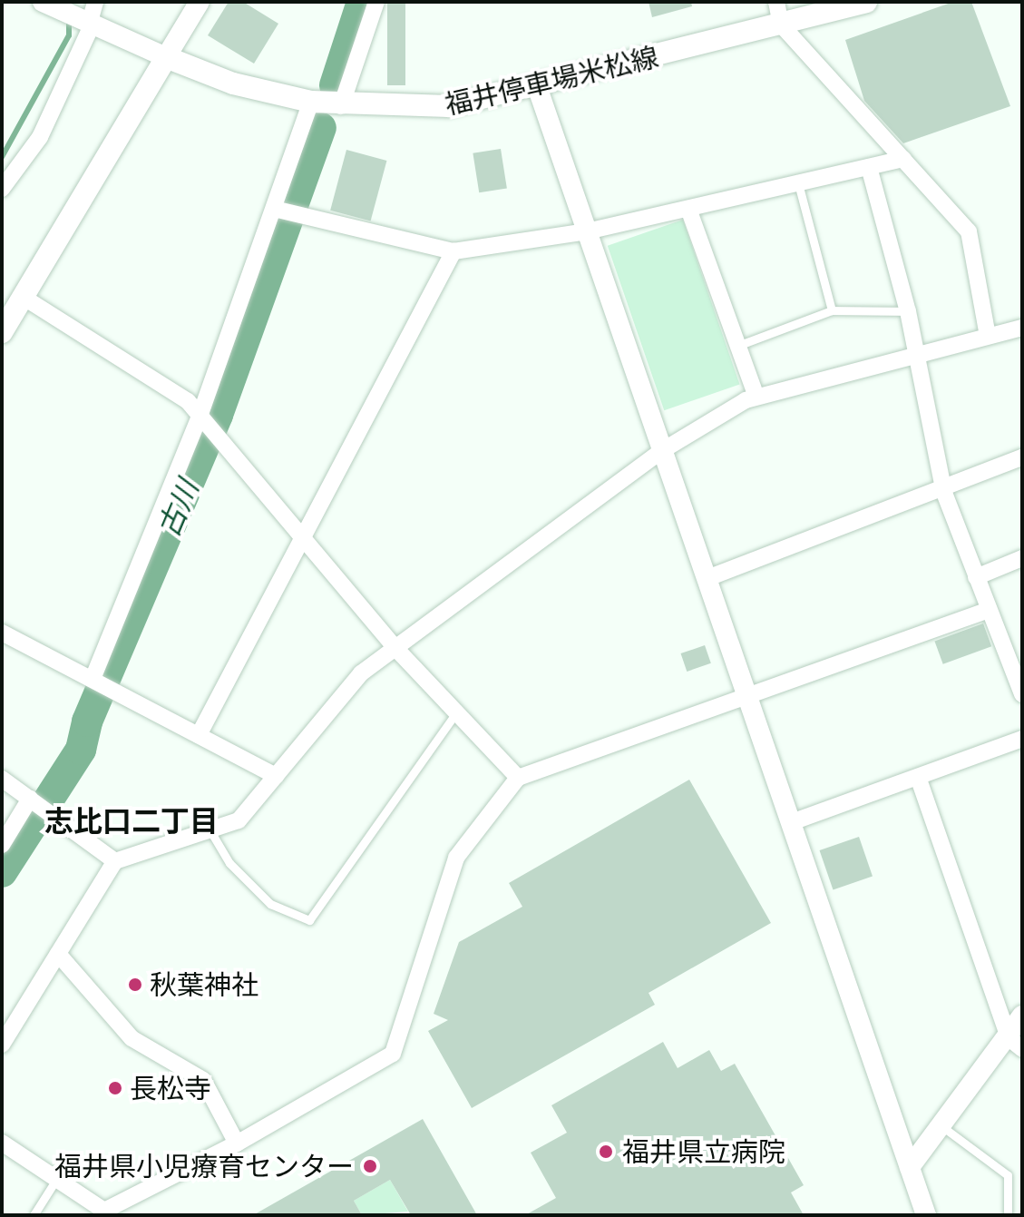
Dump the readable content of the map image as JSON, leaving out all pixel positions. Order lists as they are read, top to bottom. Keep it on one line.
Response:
{"streets":{"main road":["福井停車場米松線"]},"districts":["志比口二丁目"],"water":["古川"],"places":["秋葉神社","長松寺","福井県立病院","福井県小児療育センター"]}
